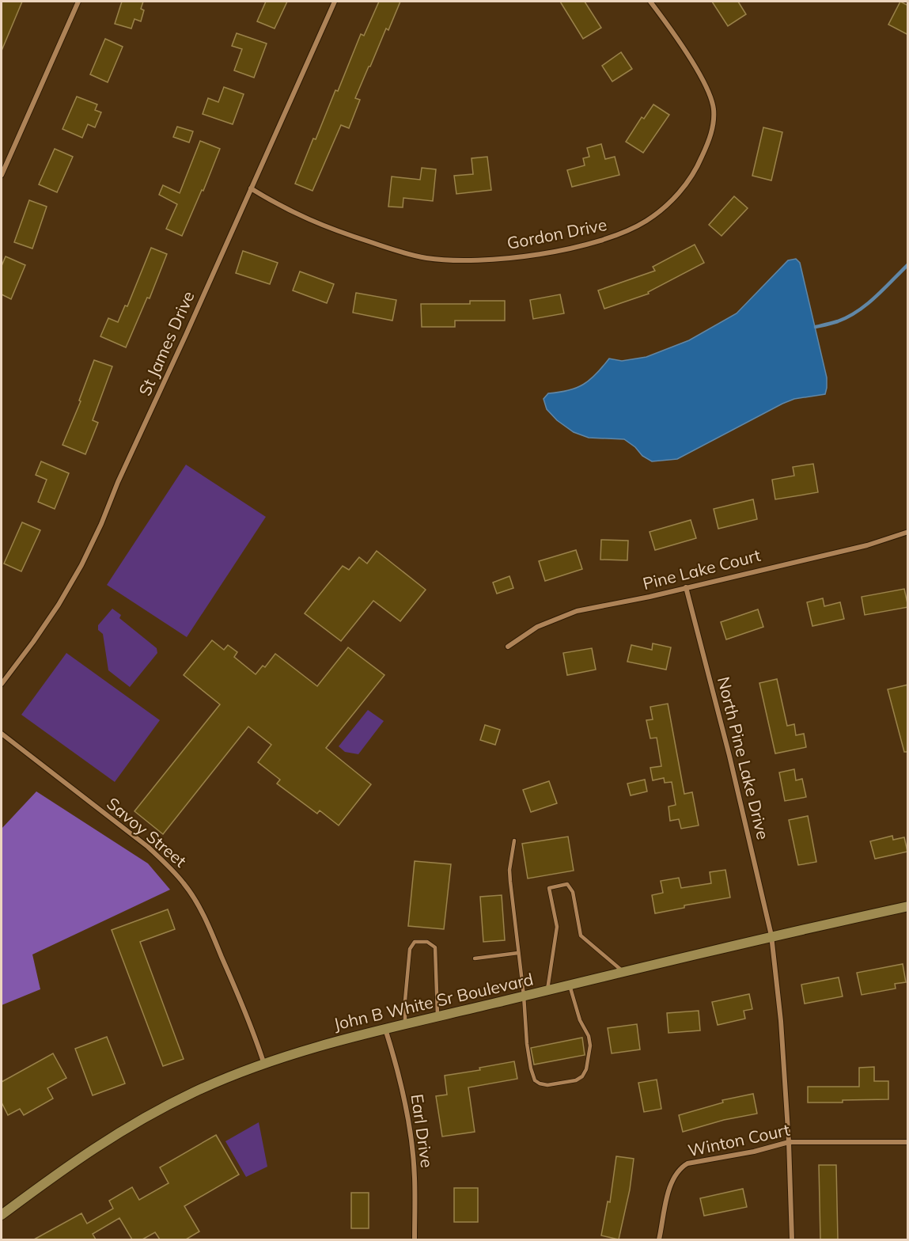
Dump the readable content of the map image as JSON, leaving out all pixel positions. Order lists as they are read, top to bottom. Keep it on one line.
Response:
{"streets":{"main road":["John B White Sr Boulevard"],"street":["Gordon Drive","St James Drive","Pine Lake Court","North Pine Lake Drive","Savoy Street","Earl Drive","Winton Court"]},"crossings":[["Gordon Drive","St James Drive"],["Pine Lake Court","North Pine Lake Drive"],["North Pine Lake Drive","John B White Sr Boulevard"],["North Pine Lake Drive","Winton Court"],["Savoy Street","John B White Sr Boulevard"],["John B White Sr Boulevard","Earl Drive"]]}
